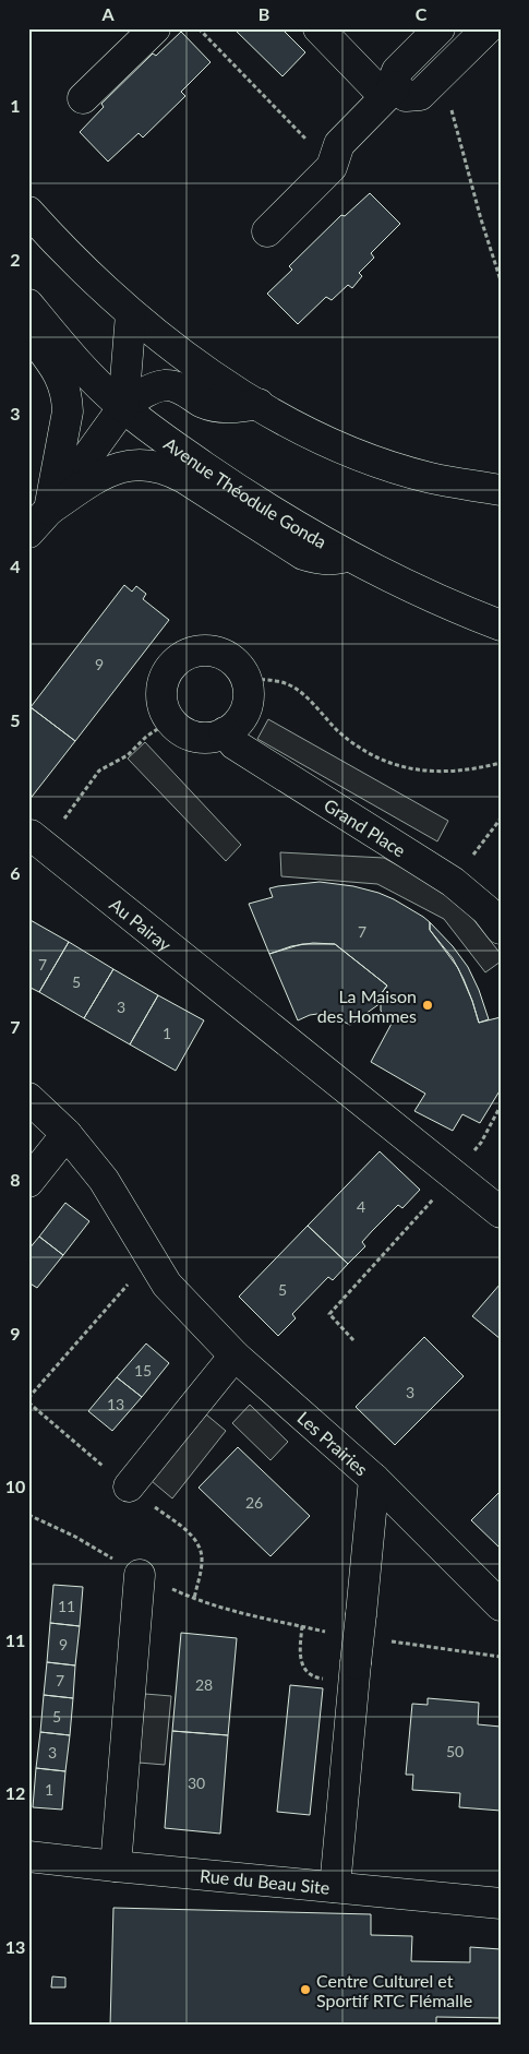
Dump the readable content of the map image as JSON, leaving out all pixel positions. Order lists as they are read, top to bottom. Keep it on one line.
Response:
{"streets":{"street":["Avenue Théodule Gonda","Grand Place","Au Pairay","Les Prairies","Rue du Beau Site"]},"crossings":[["Les Prairies","Rue du Beau Site"]],"places":["La Maison des Hommes","Centre Culturel et Sportif RTC Flémalle"],"house_numbers":["9","7","7","5","3","1","4","5","15","3","13","26","11","9","7","28","5","50","3","30","1"],"grid":{"columns":["A","B","C"],"rows":["1","2","3","4","5","6","7","8","9","10","11","12","13"]}}
